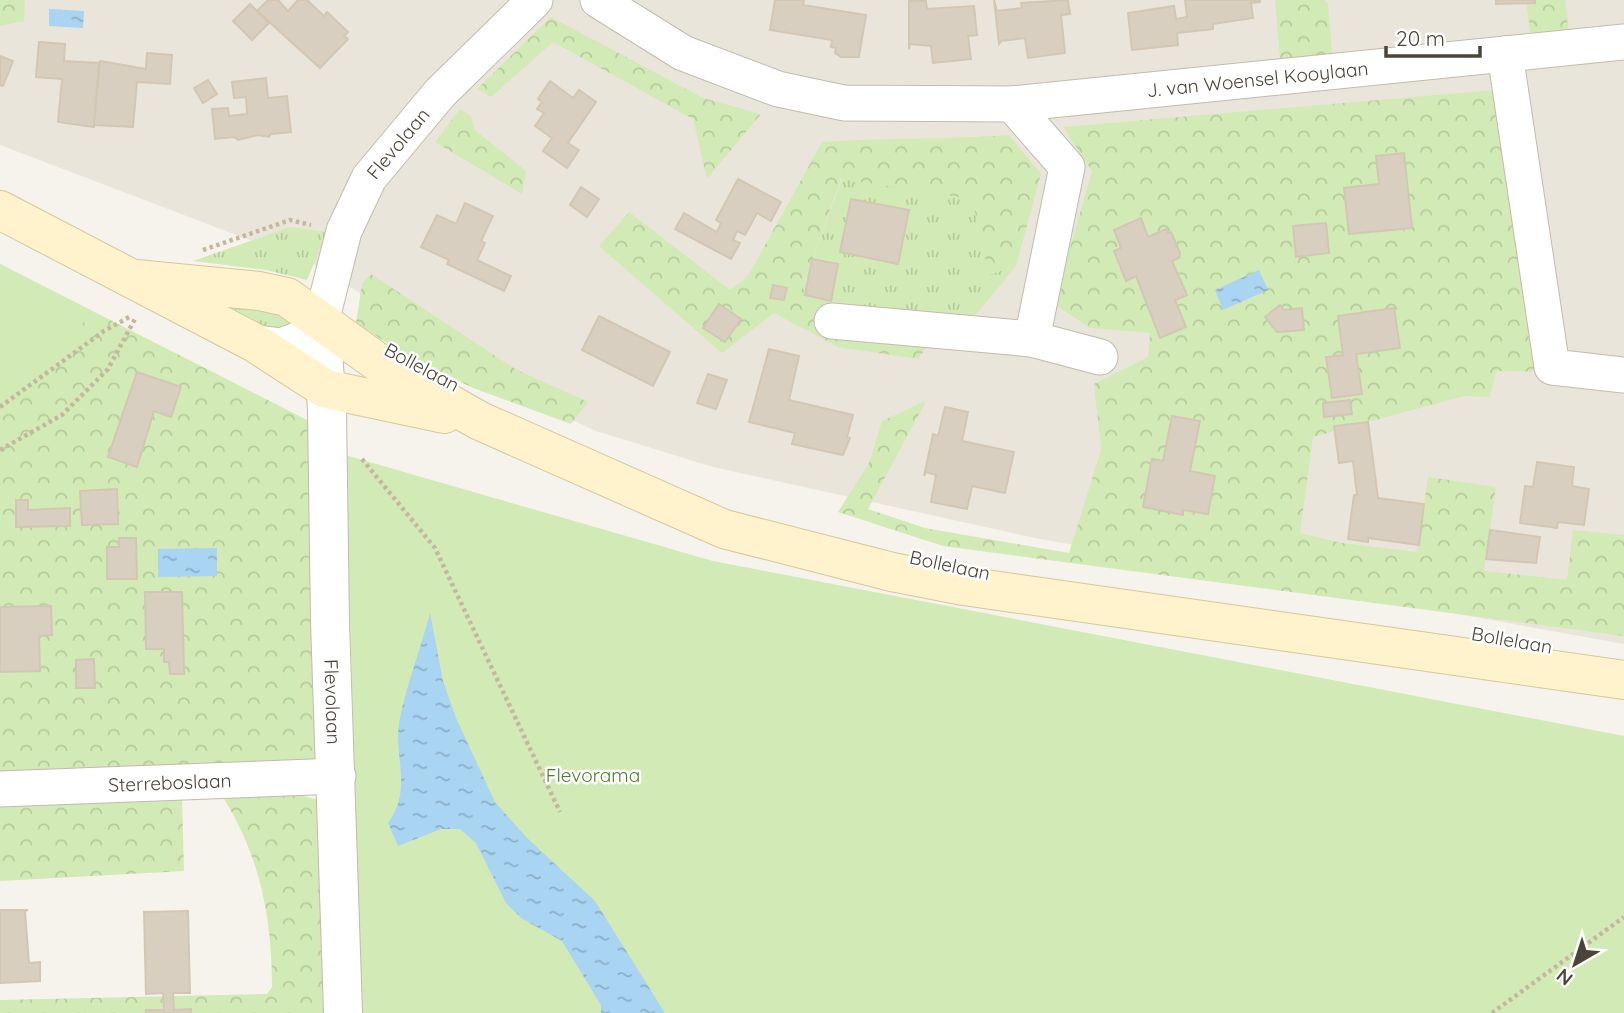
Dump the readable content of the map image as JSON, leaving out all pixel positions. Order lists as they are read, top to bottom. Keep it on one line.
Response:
{"streets":{"main road":["Bollelaan"],"street":["J. van Woensel Kooylaan","Flevolaan","Sterreboslaan"]},"crossings":[["Flevolaan","Bollelaan"],["Flevolaan","Sterreboslaan"]],"parks":["Flevorama"],"scale_bar":"20 m","north":"bottom left"}
